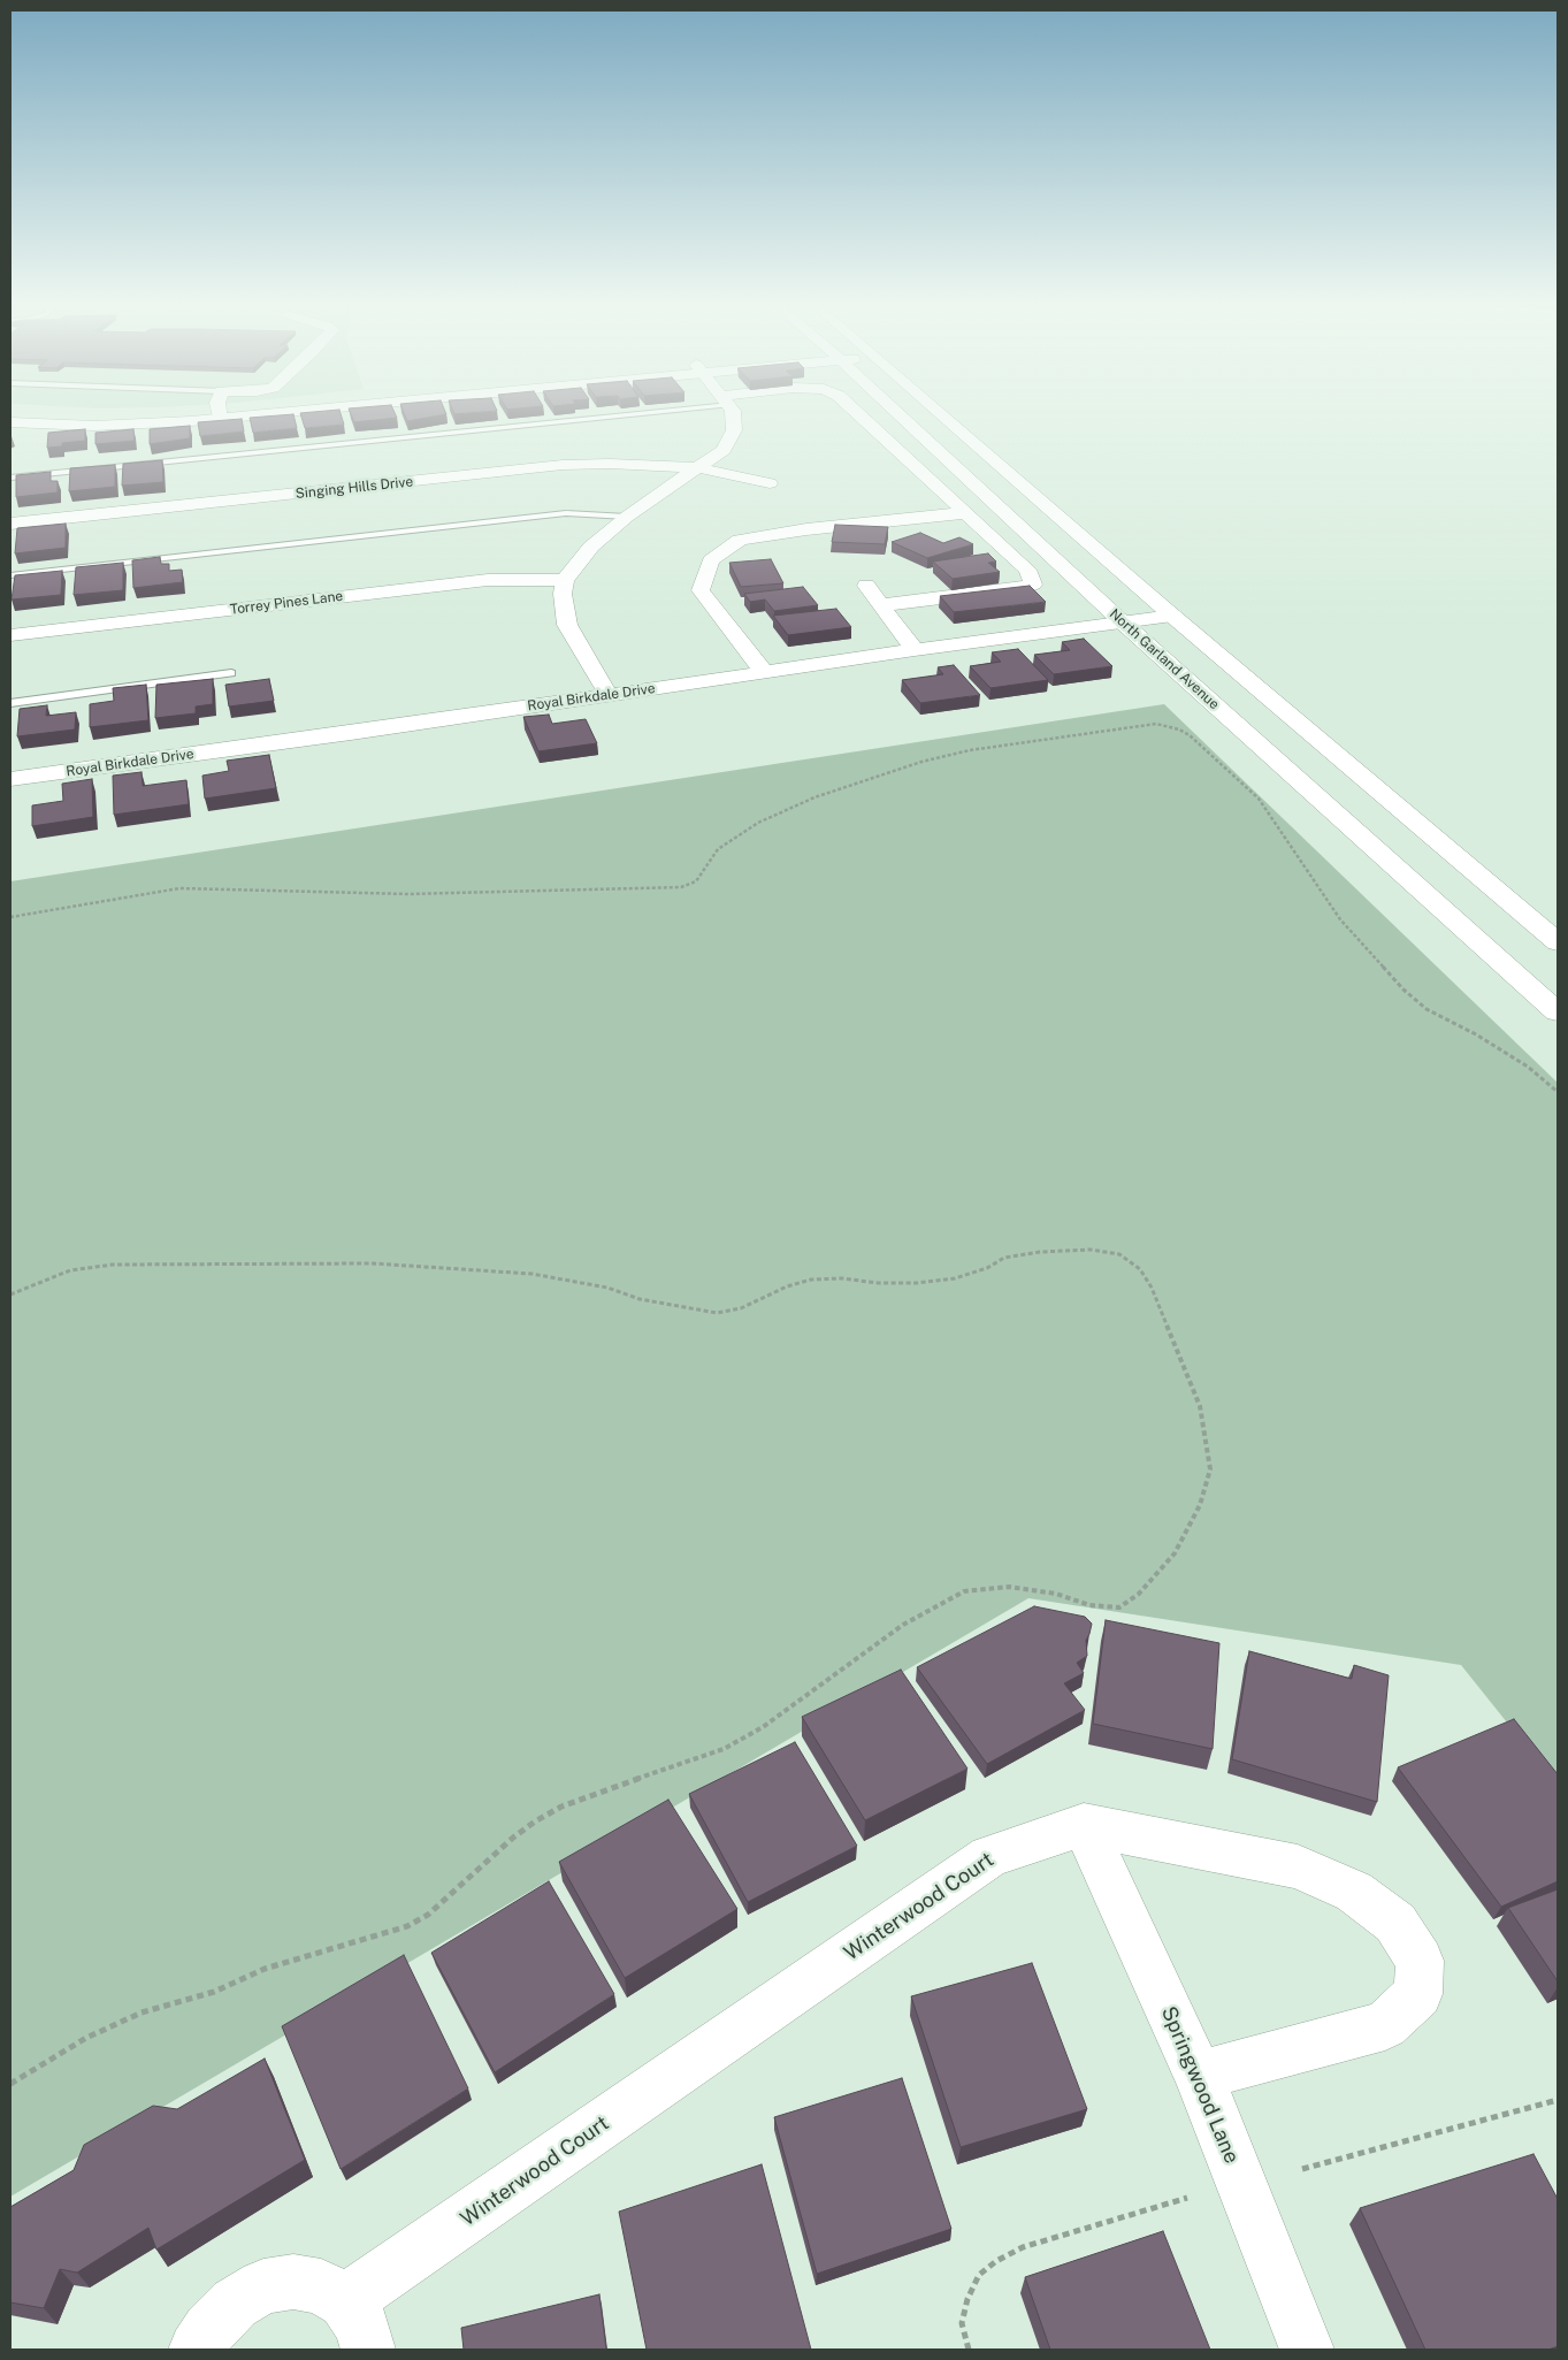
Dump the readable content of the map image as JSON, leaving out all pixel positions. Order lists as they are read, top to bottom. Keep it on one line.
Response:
{"streets":{"street":["Singing Hills Drive","Torrey Pines Lane","North Garland Avenue","Royal Birkdale Drive","Winterwood Court","Springwood Lane"]},"crossings":[["North Garland Avenue","Royal Birkdale Drive"],["Winterwood Court","Springwood Lane"]]}
